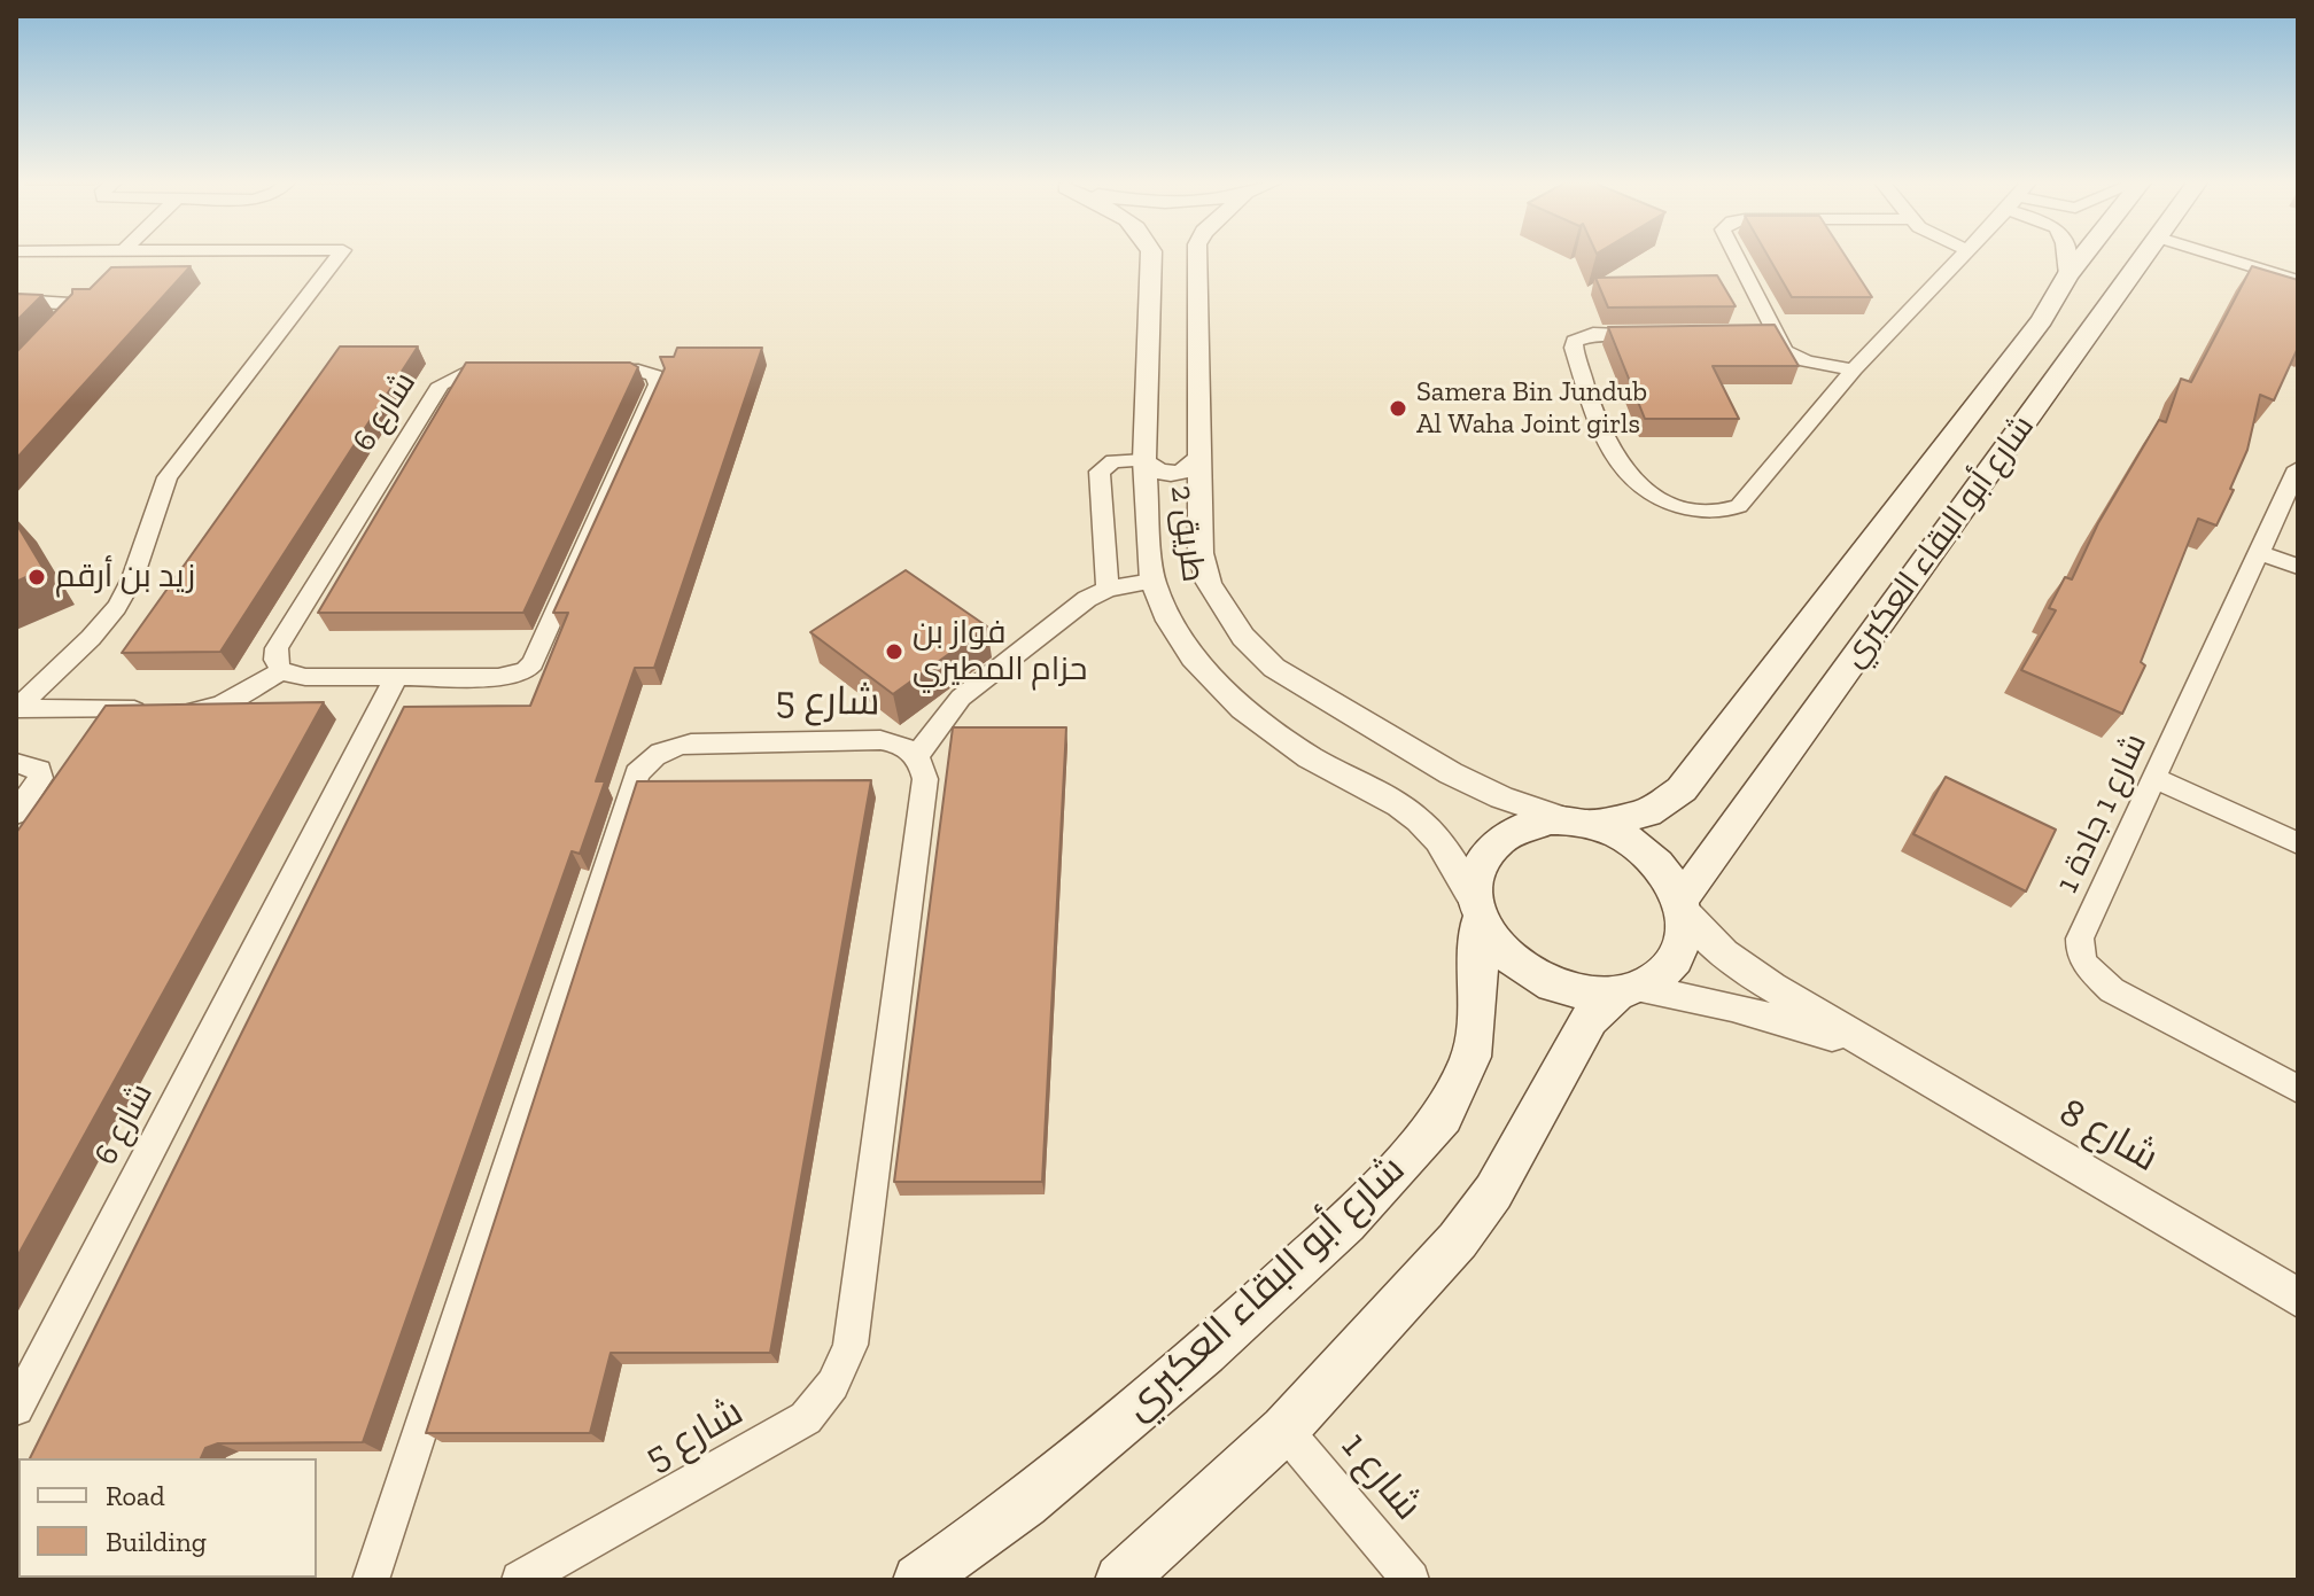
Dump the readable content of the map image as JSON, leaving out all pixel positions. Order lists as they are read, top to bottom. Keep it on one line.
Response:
{"streets":{"main road":["شارع أبو البقاء العكبري"],"street":["شارع 6","طريق 2","شارع 5","شارع 1 جادة 1","شارع 8","شارع 1"]},"crossings":[["طريق 2","شارع أبو البقاء العكبري"],["طريق 2","شارع 8"],["شارع أبو البقاء العكبري","شارع 8"]],"places":["Samera Bin Jundub Al Waha Joint girls","زيد بن أرقم","فواز بن حزام المطيري"],"legend":["Road","Building"]}
